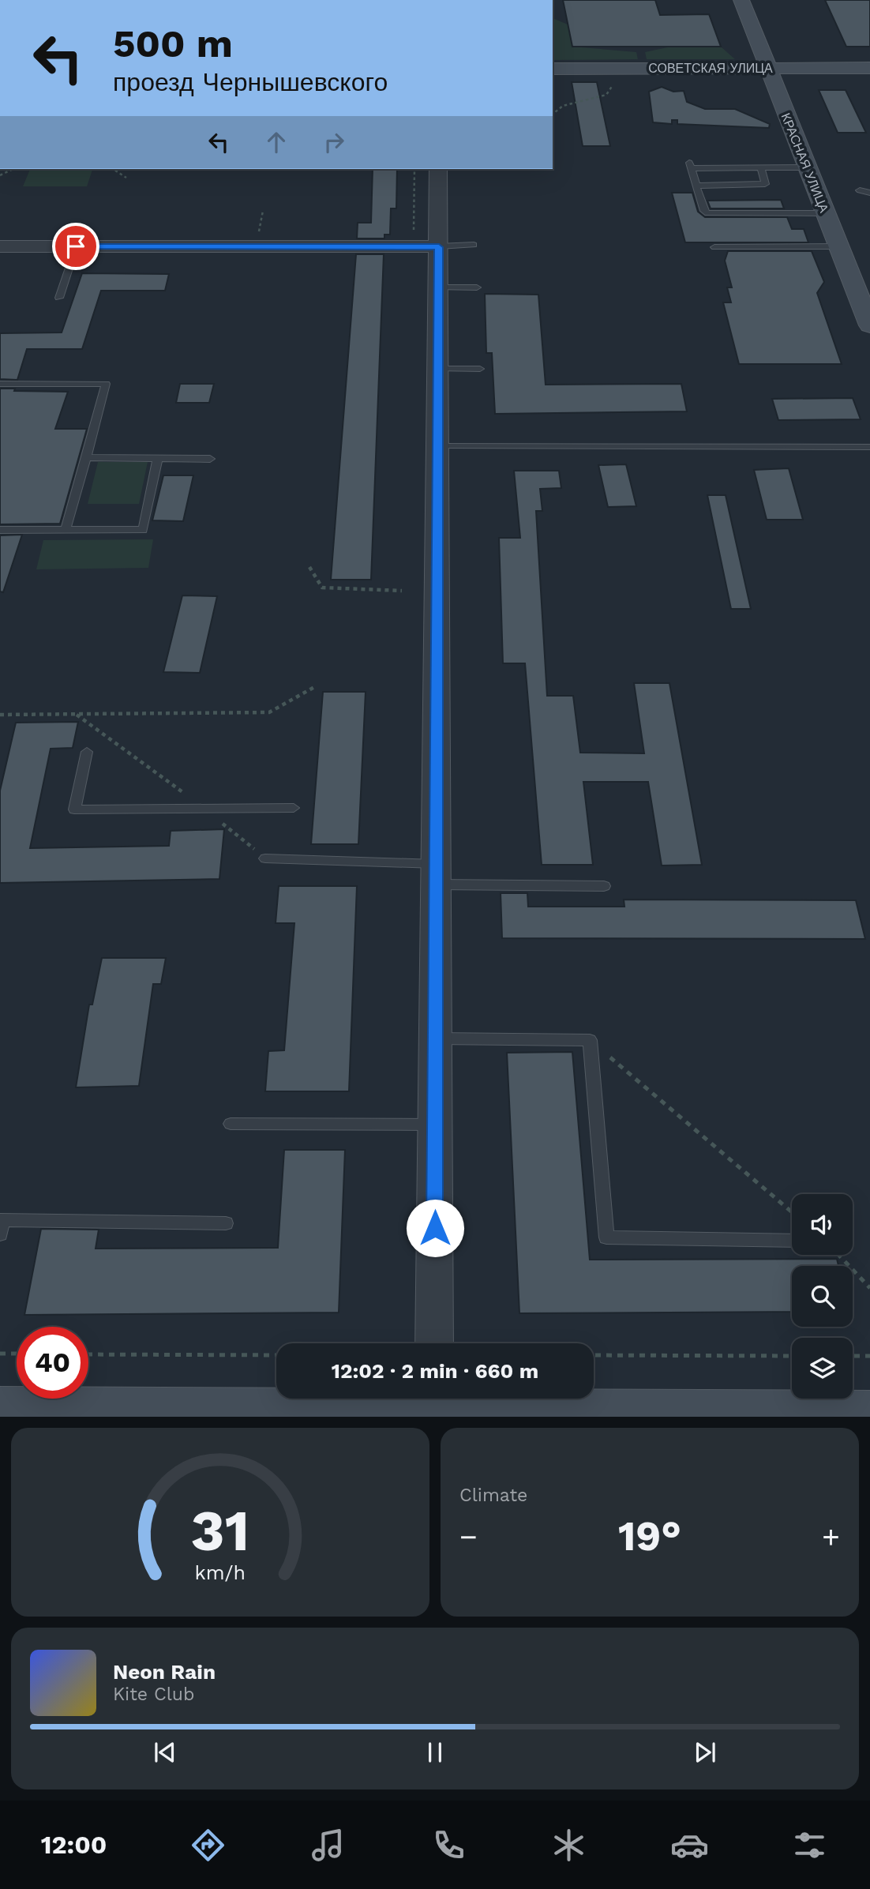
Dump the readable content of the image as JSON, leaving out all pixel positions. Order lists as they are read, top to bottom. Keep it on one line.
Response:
{"streets":{"main road":["СОВЕТСКАЯ УЛИЦА","КРАСНАЯ УЛИЦА"]},"crossings":[["СОВЕТСКАЯ УЛИЦА","КРАСНАЯ УЛИЦА"]],"page":{"turn":["500 m","проезд Чернышевского"],"limit":"40","trip":"12:02 · 2 min · 660 m","tile":"Climate","heat":["−","19°","+"],"song":["Neon Rain","Kite Club"],"tabs":"12:00","gauge":["31","km/h"]}}
